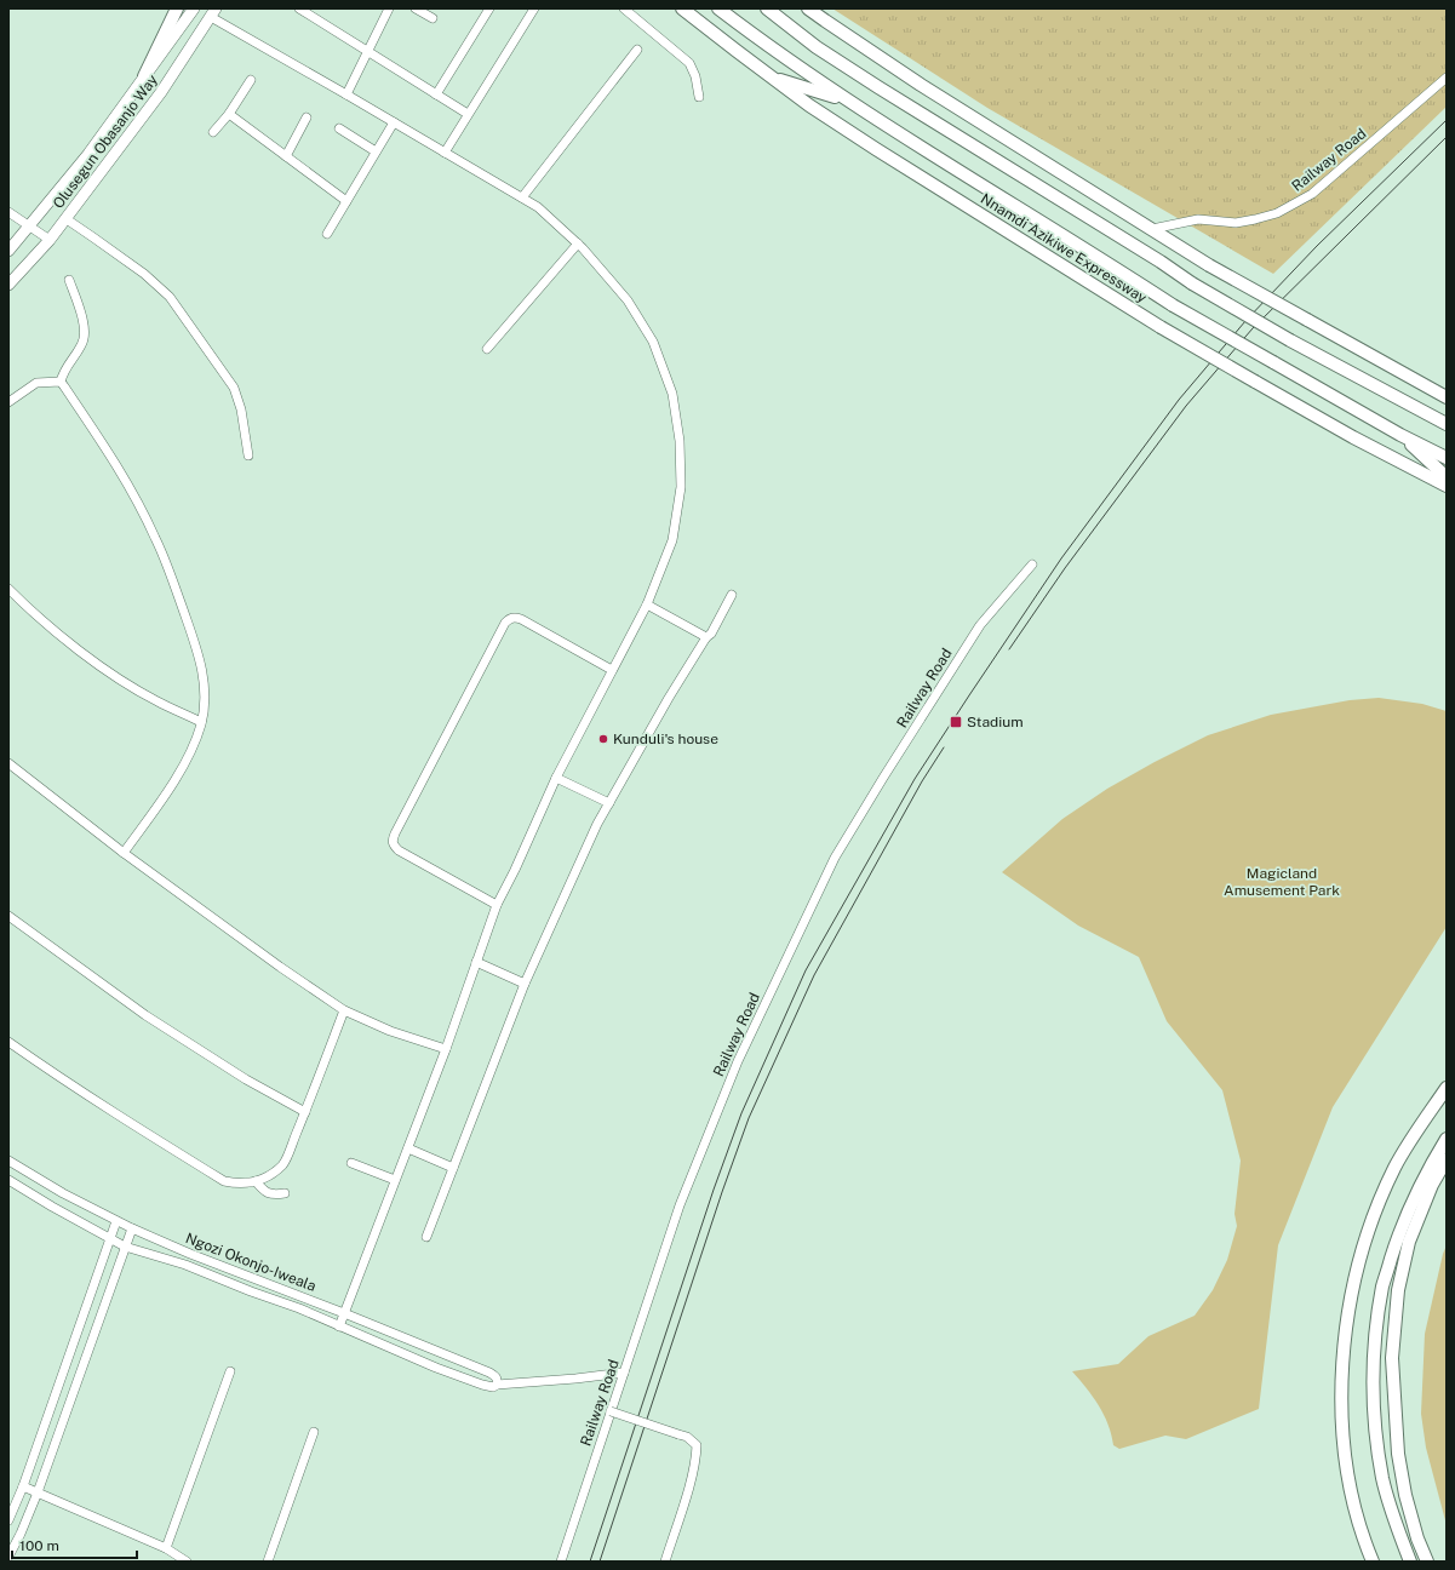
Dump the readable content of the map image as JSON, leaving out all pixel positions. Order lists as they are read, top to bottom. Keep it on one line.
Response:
{"streets":{"highway":["Nnamdi Azikiwe Expressway"],"main road":["Olusegun Obasanjo Way"],"street":["Railway Road","Ngozi Okonjo-Iweala"]},"parks":["Magicland Amusement Park"],"places":{"transit":["Stadium"],"other":["Kunduli's house"]},"scale_bar":"100 m"}
